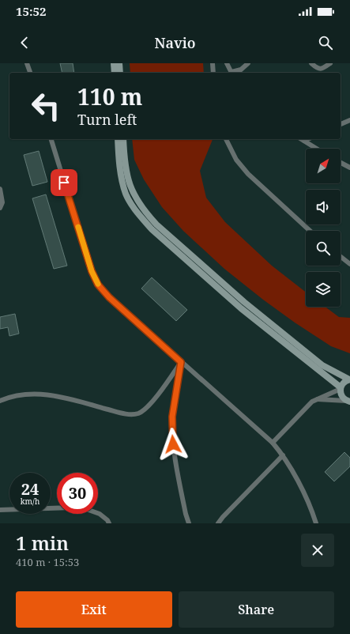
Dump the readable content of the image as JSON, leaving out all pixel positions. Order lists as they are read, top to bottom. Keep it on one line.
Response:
{"north":"top right","page":{"status":"15:52","header":"Navio","turn":["110 m","Turn left"],"speed":"24 km/h","limit":"30","heading":["1 min","410 m · 15:53"],"buttons":["Exit","Share"]}}
